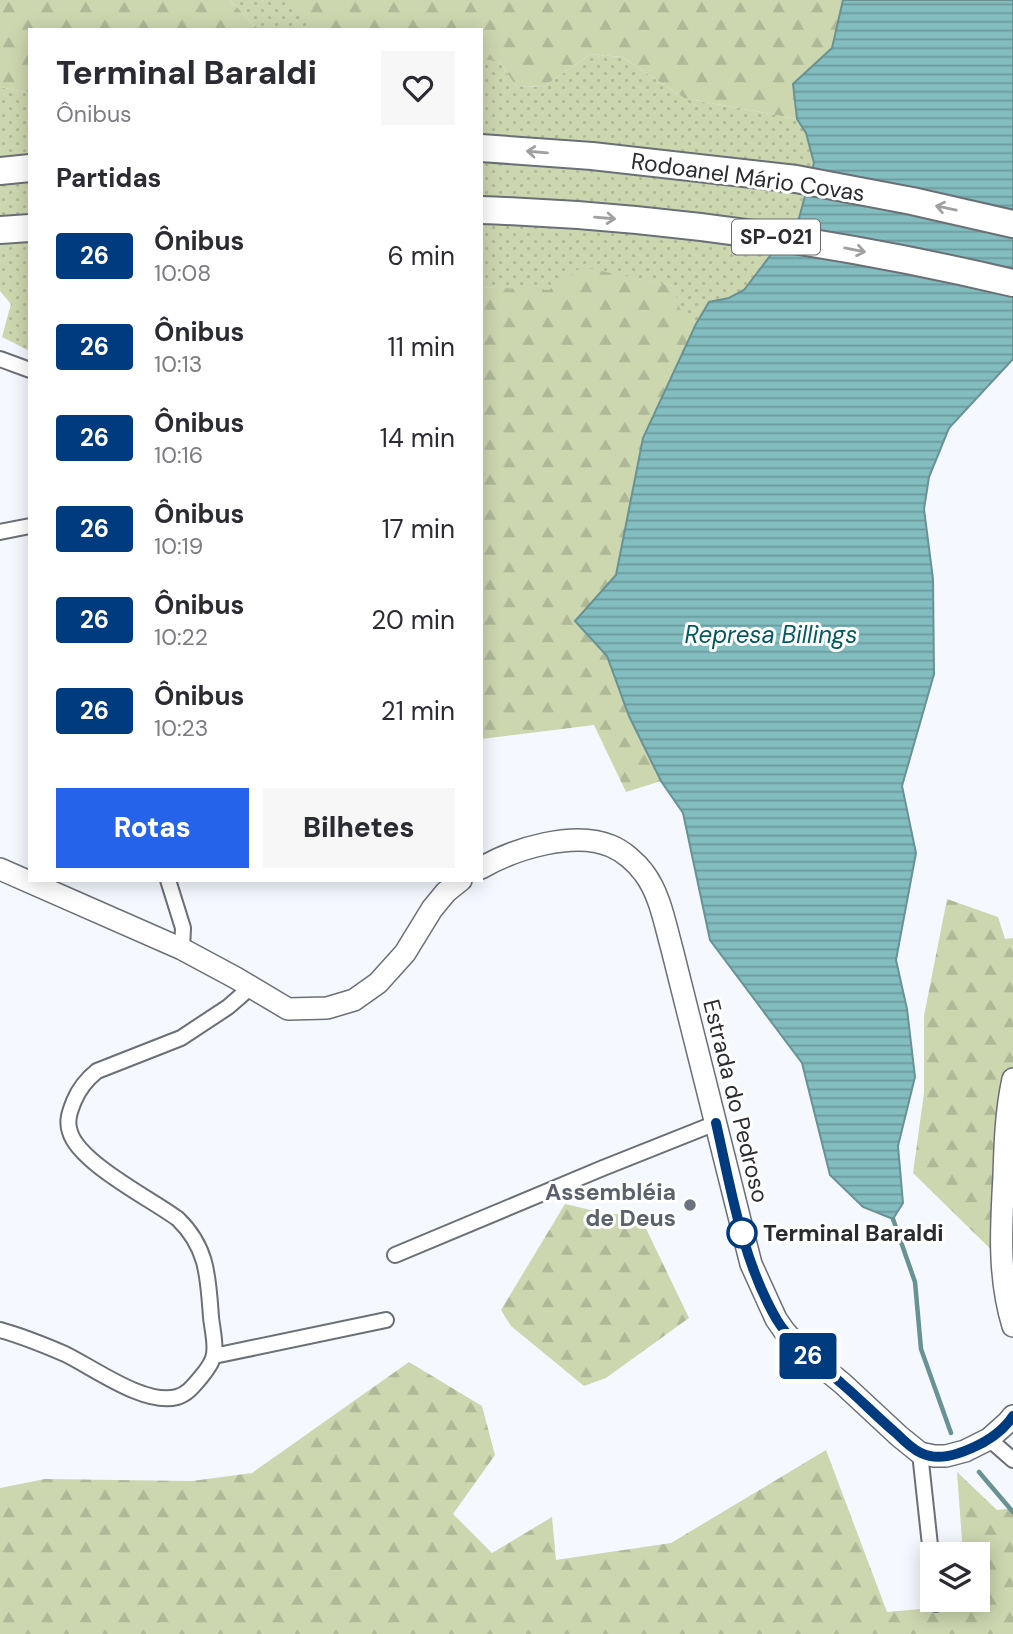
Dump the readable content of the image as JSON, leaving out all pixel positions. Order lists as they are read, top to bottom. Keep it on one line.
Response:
{"streets":{"highway":["Rodoanel Mário Covas","SP-021"],"main road":["Estrada do Pedroso"]},"water":["Represa Billings"],"places":["Assembléia de Deus","Terminal Baraldi"],"lines":["bus line 26"],"page":{"on_map":"26","heading":[["Terminal Baraldi","Ônibus"],"Partidas"],"list":[{"mark":"26","name":"Ônibus","note":"10:08","value":"6 min"},{"mark":"26","name":"Ônibus","note":"10:13","value":"11 min"},{"mark":"26","name":"Ônibus","note":"10:16","value":"14 min"},{"mark":"26","name":"Ônibus","note":"10:19","value":"17 min"},{"mark":"26","name":"Ônibus","note":"10:22","value":"20 min"},{"mark":"26","name":"Ônibus","note":"10:23","value":"21 min"}],"buttons":["Rotas","Bilhetes"]}}
